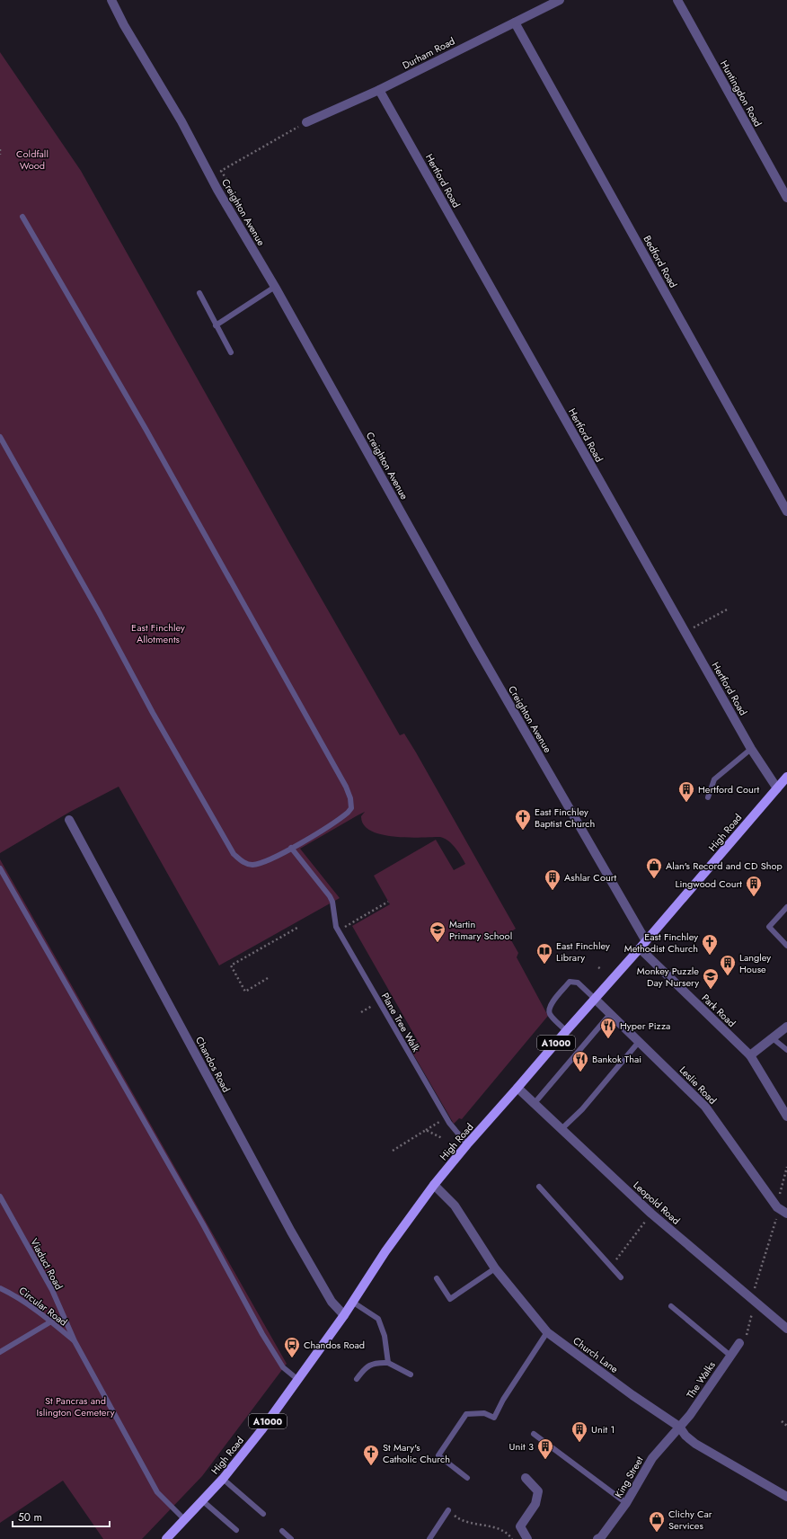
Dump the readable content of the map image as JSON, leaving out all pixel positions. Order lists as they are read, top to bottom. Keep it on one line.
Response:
{"streets":{"main road":["High Road","A1000"],"street":["Durham Road","Huntingdon Road","Hertford Road","Creighton Avenue","Bedford Road","Park Road","Chandos Road","Leslie Road","Leopold Road","Church Lane","The Walks","King Street"],"lane":["Plane Tree Walk","Viaduct Road","Circular Road"]},"crossings":[["Durham Road","Hertford Road"],["Durham Road","Bedford Road"],["Hertford Road","High Road"],["Creighton Avenue","High Road"],["High Road","Park Road"],["High Road","Plane Tree Walk"],["High Road","Chandos Road"],["High Road","Leslie Road"],["High Road","Leopold Road"],["High Road","Viaduct Road"],["High Road","Church Lane"],["Viaduct Road","Circular Road"],["Church Lane","The Walks"],["Church Lane","King Street"],["The Walks","King Street"]],"parks":["Coldfall Wood","East Finchley Allotments","St Pancras and Islington Cemetery"],"places":{"building":["Hertford Court","Ashlar Court","Lingwood Court","Langley House","Unit 1","Unit 3"],"church":["East Finchley Baptist Church","East Finchley Methodist Church","St Mary's Catholic Church"],"shop":["Alan's Record and CD Shop","Clichy Car Services"],"school or university":["Martin Primary School","Monkey Puzzle Day Nursery"],"library":["East Finchley Library"],"restaurant":["Hyper Pizza","Bankok Thai"],"bus stop":["Chandos Road"]},"scale_bar":"50 m"}
